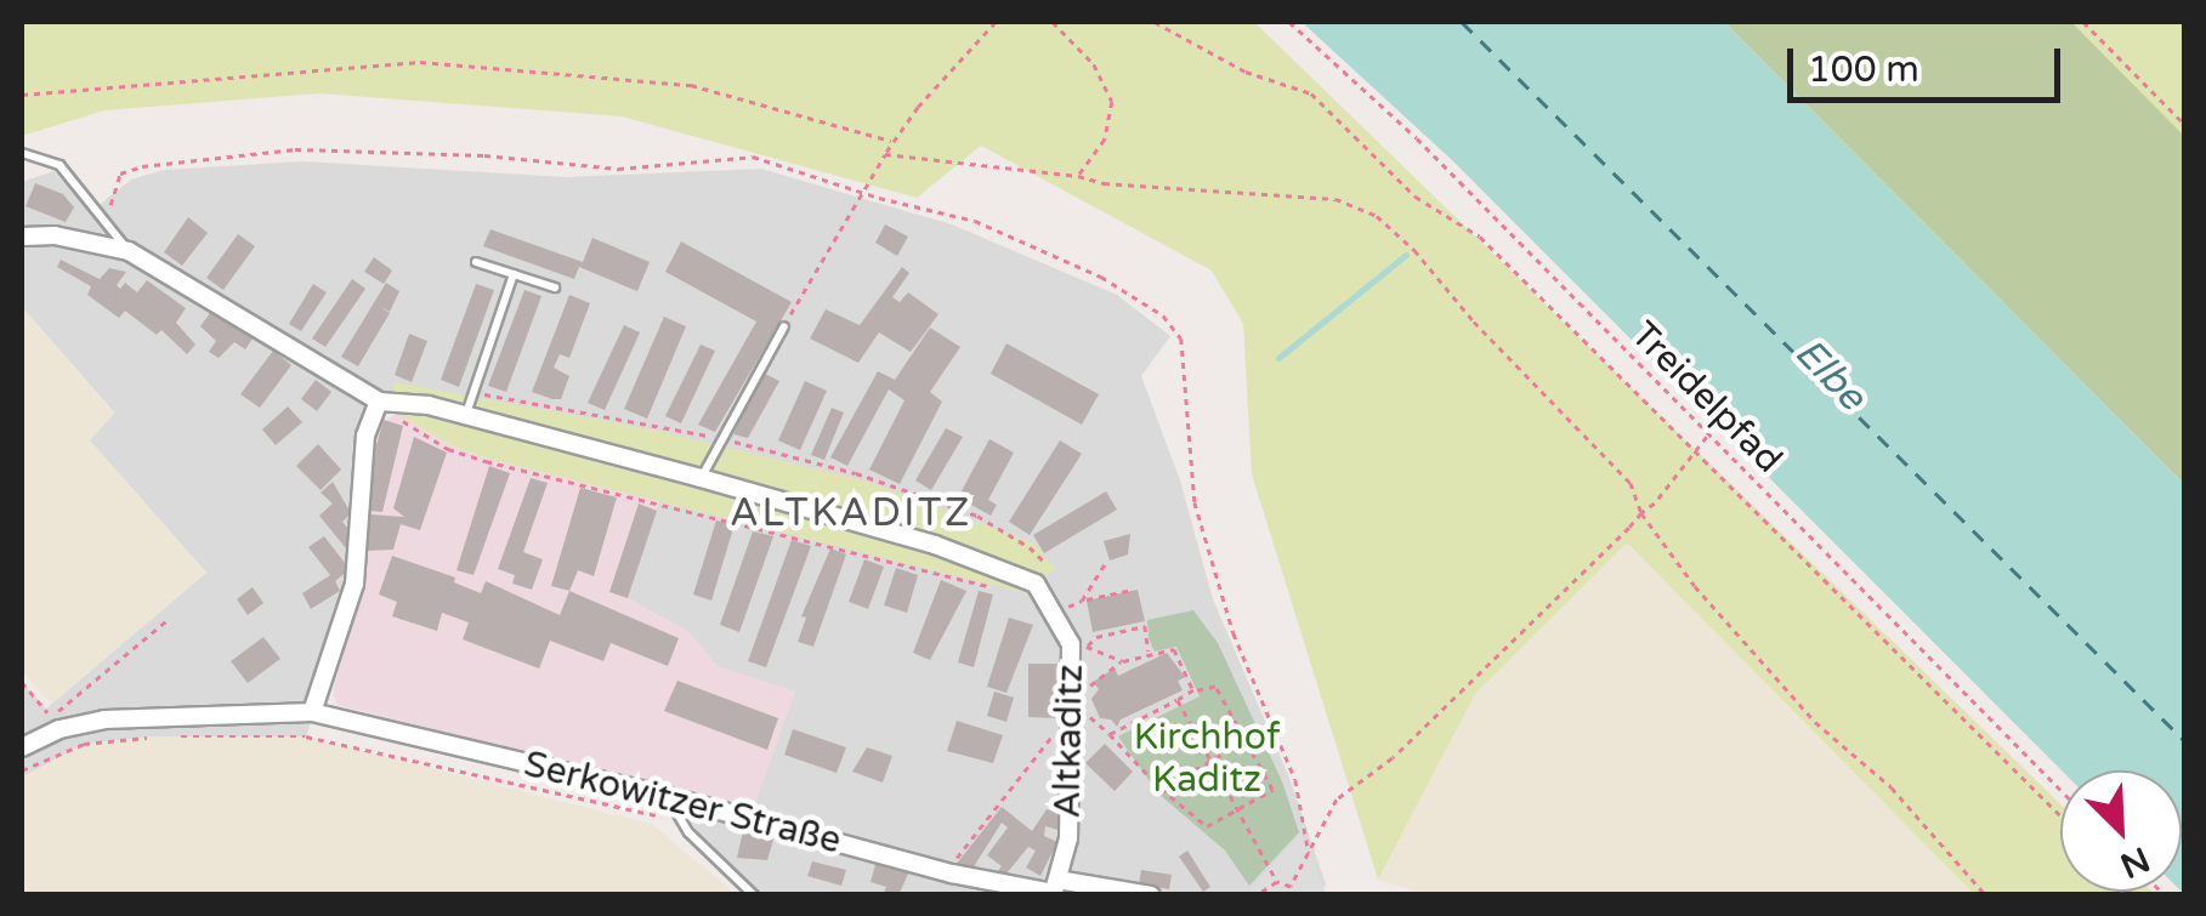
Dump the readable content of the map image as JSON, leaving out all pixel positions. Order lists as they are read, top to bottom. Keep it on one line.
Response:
{"streets":{"street":["Altkaditz","Serkowitzer Straße"],"path":["Treidelpfad"]},"crossings":[["Altkaditz","Serkowitzer Straße"]],"districts":["ALTKADITZ"],"water":["Elbe"],"parks":["Kirchhof Kaditz"],"scale_bar":"100 m","north":"bottom right"}
